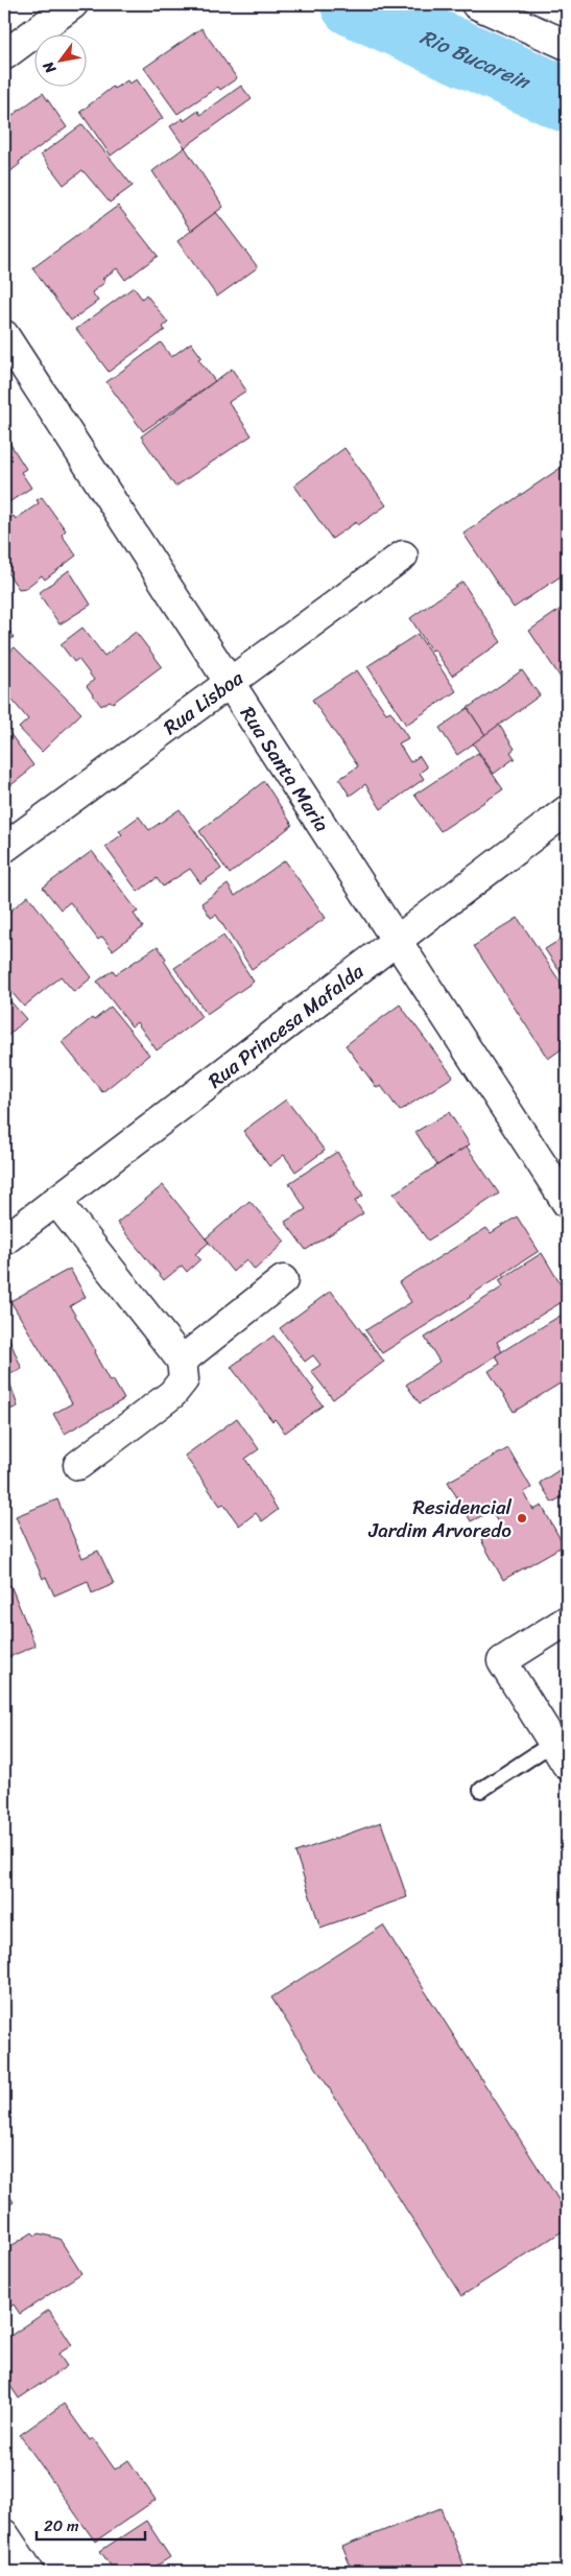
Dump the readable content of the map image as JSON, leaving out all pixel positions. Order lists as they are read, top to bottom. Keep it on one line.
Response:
{"streets":{"street":["Rua Lisboa","Rua Santa Maria","Rua Princesa Mafalda"]},"crossings":[["Rua Lisboa","Rua Santa Maria"],["Rua Santa Maria","Rua Princesa Mafalda"]],"water":["Rio Bucarein"],"places":["Residencial Jardim Arvoredo"],"scale_bar":"20 m","north":"bottom left"}
